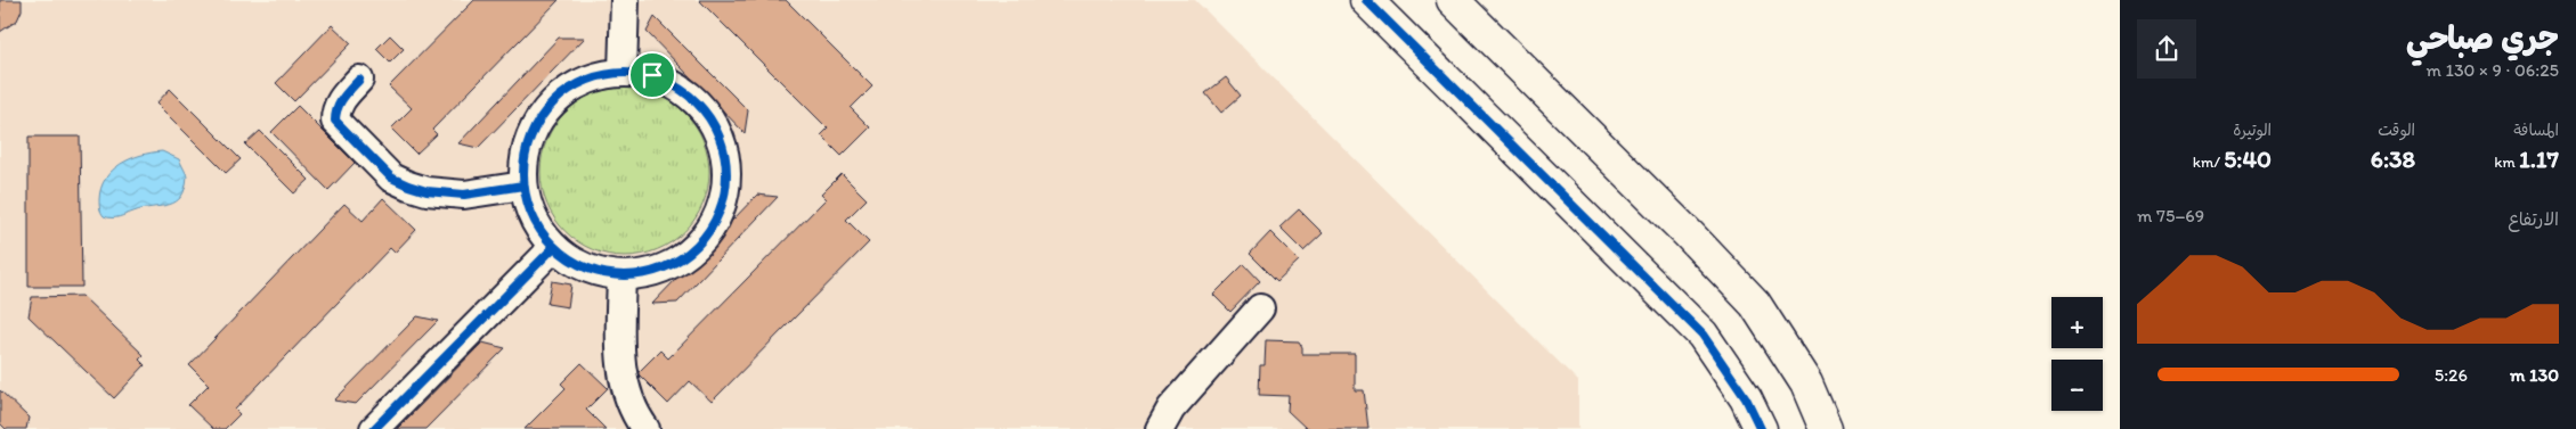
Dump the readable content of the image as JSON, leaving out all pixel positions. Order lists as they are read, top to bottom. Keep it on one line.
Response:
{"page":{"heading":["جري صباحي","06:25 · 9 × 130 m"],"stats":[["المسافة","1.17 km"],["الوقت","6:38"],["الوتيرة","5:40 /km"]],"chart":["الارتفاع","69–75 m"],"map_buttons":["+","−"],"list":[{"name":"130 m","note":"5:26"}]}}
